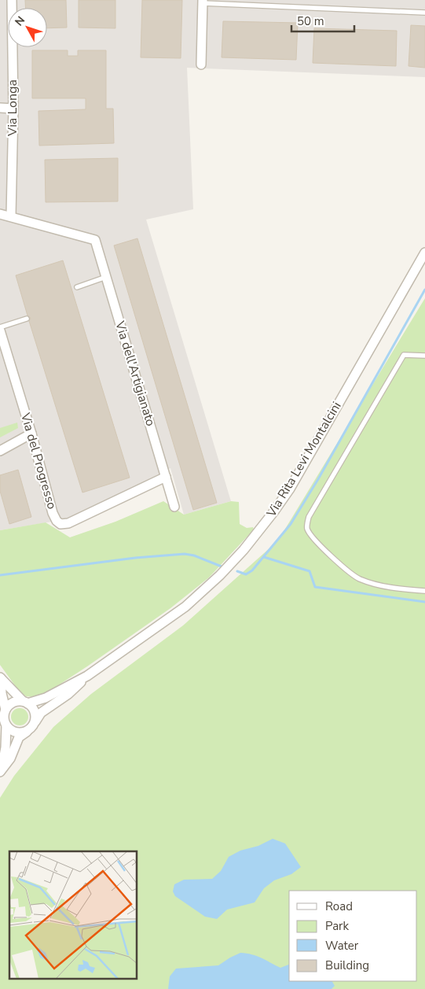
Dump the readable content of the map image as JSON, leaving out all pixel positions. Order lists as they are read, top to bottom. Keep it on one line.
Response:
{"streets":{"street":["Via Longa","Via dell'Artigianato","Via Rita Levi Montalcini","Via del Progresso"]},"crossings":[["Via Longa","Via dell'Artigianato"],["Via dell'Artigianato","Via del Progresso"]],"legend":["Road","Park","Water","Building"],"scale_bar":"50 m","north":"top left"}
